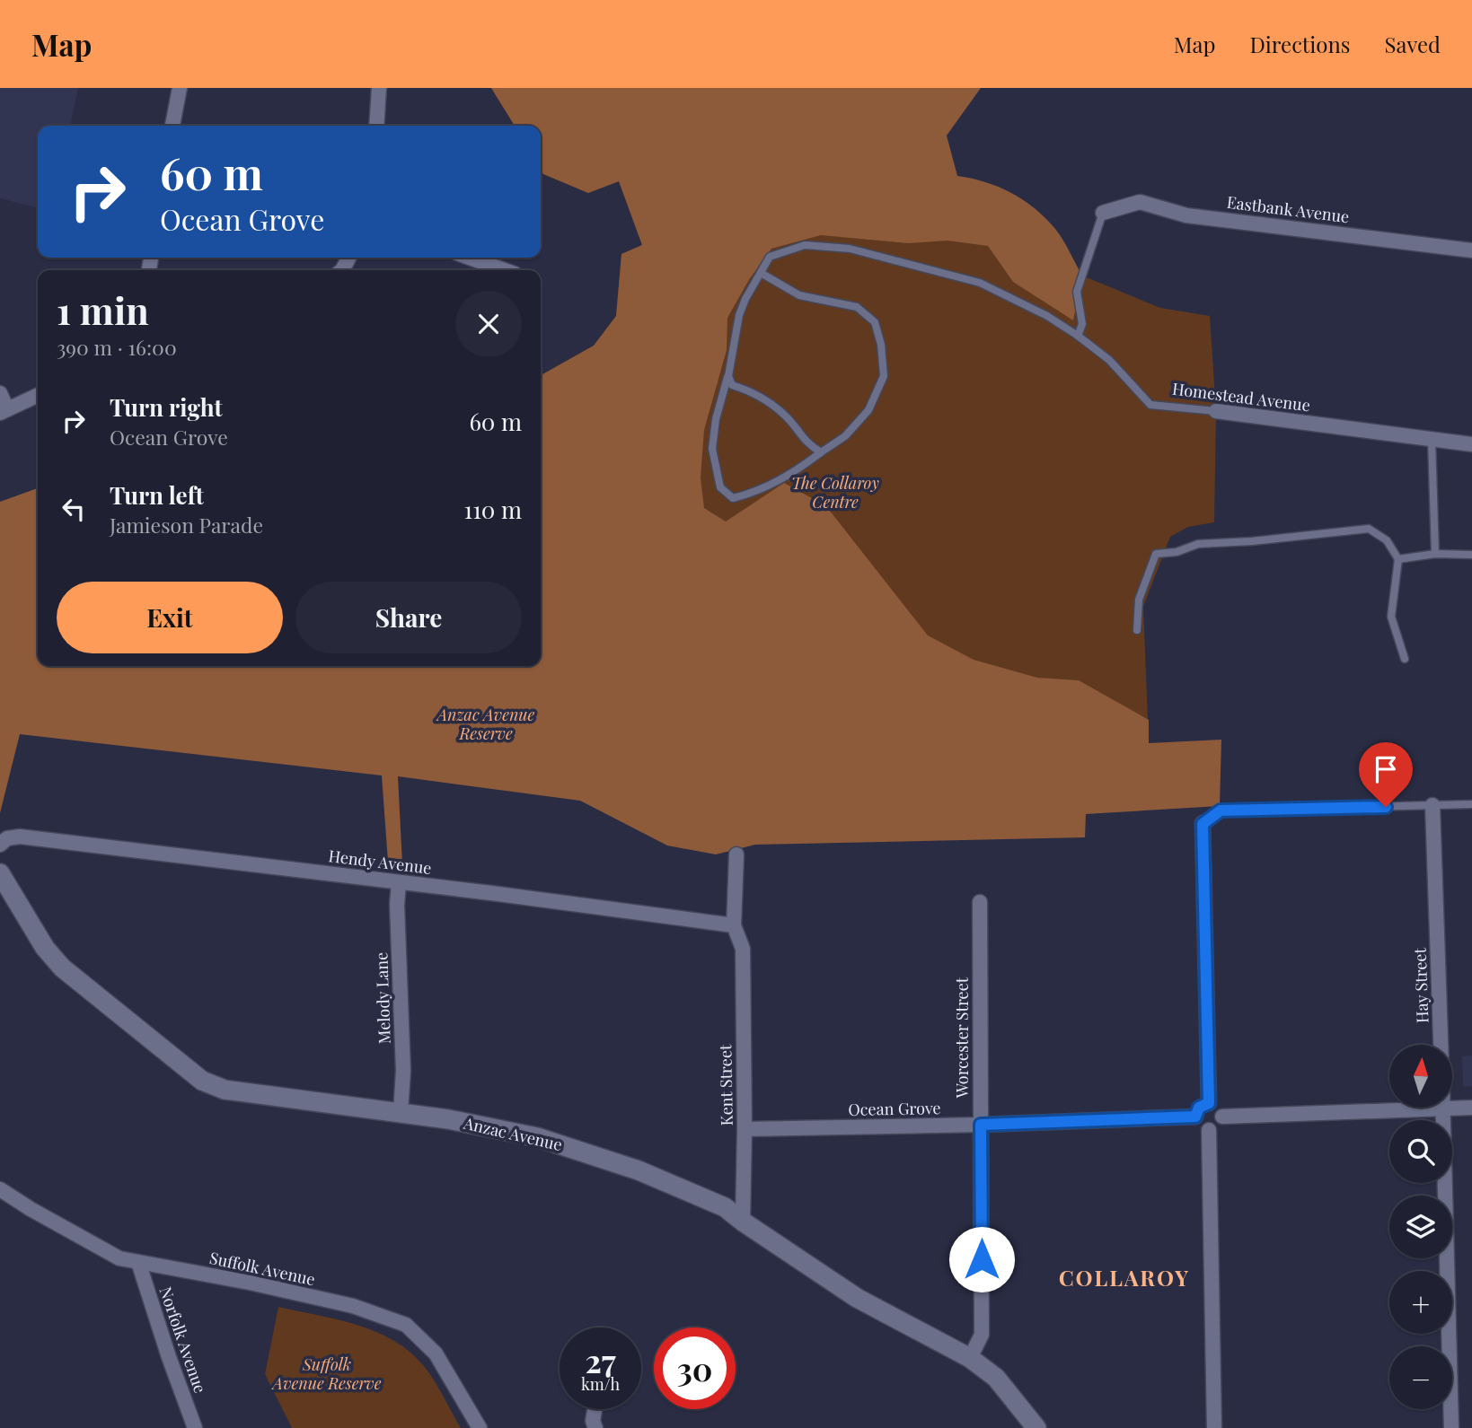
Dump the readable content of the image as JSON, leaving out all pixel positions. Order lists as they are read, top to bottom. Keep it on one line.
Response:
{"streets":{"street":["Eastbank Avenue","Homestead Avenue","Hendy Avenue","Hay Street","Melody Lane","Worcester Street","Kent Street","Ocean Grove","Anzac Avenue","Suffolk Avenue","Norfolk Avenue"]},"crossings":[["Hendy Avenue","Melody Lane"],["Hendy Avenue","Kent Street"],["Melody Lane","Anzac Avenue"],["Worcester Street","Ocean Grove"],["Worcester Street","Anzac Avenue"],["Kent Street","Ocean Grove"],["Kent Street","Anzac Avenue"],["Suffolk Avenue","Norfolk Avenue"]],"districts":["COLLAROY"],"parks":["The Collaroy Centre","Anzac Avenue Reserve","Suffolk Avenue Reserve"],"north":"top","page":{"header":"Map","nav":["Map","Directions","Saved"],"turn":["60 m","Ocean Grove"],"heading":["1 min","390 m · 16:00"],"list":[{"name":"Turn right","note":"Ocean Grove","value":"60 m"},{"name":"Turn left","note":"Jamieson Parade","value":"110 m"}],"buttons":["Exit","Share"],"map_buttons":["+","−"],"speed":"27 km/h","limit":"30"}}
